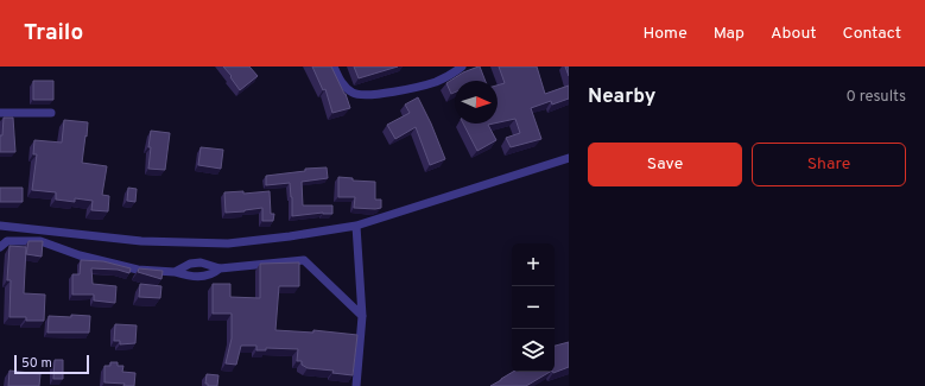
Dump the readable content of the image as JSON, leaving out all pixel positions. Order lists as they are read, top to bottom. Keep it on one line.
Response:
{"scale_bar":"50 m","north":"right","page":{"header":"Trailo","nav":["Home","Map","About","Contact"],"heading":["Nearby","0 results"],"buttons":["Save","Share"],"map_buttons":["+","−"],"scale":"50 m"}}
